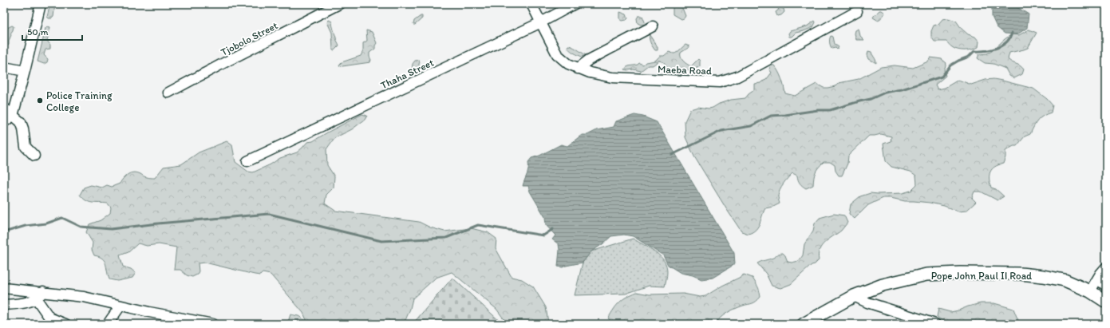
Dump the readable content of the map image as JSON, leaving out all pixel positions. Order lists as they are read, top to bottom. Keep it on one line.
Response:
{"streets":{"main road":["Pope John Paul II Road"],"street":["Tjobolo Street","Maeba Road","Thaha Street"]},"crossings":[["Maeba Road","Thaha Street"]],"places":["Police Training College"],"scale_bar":"50 m"}
